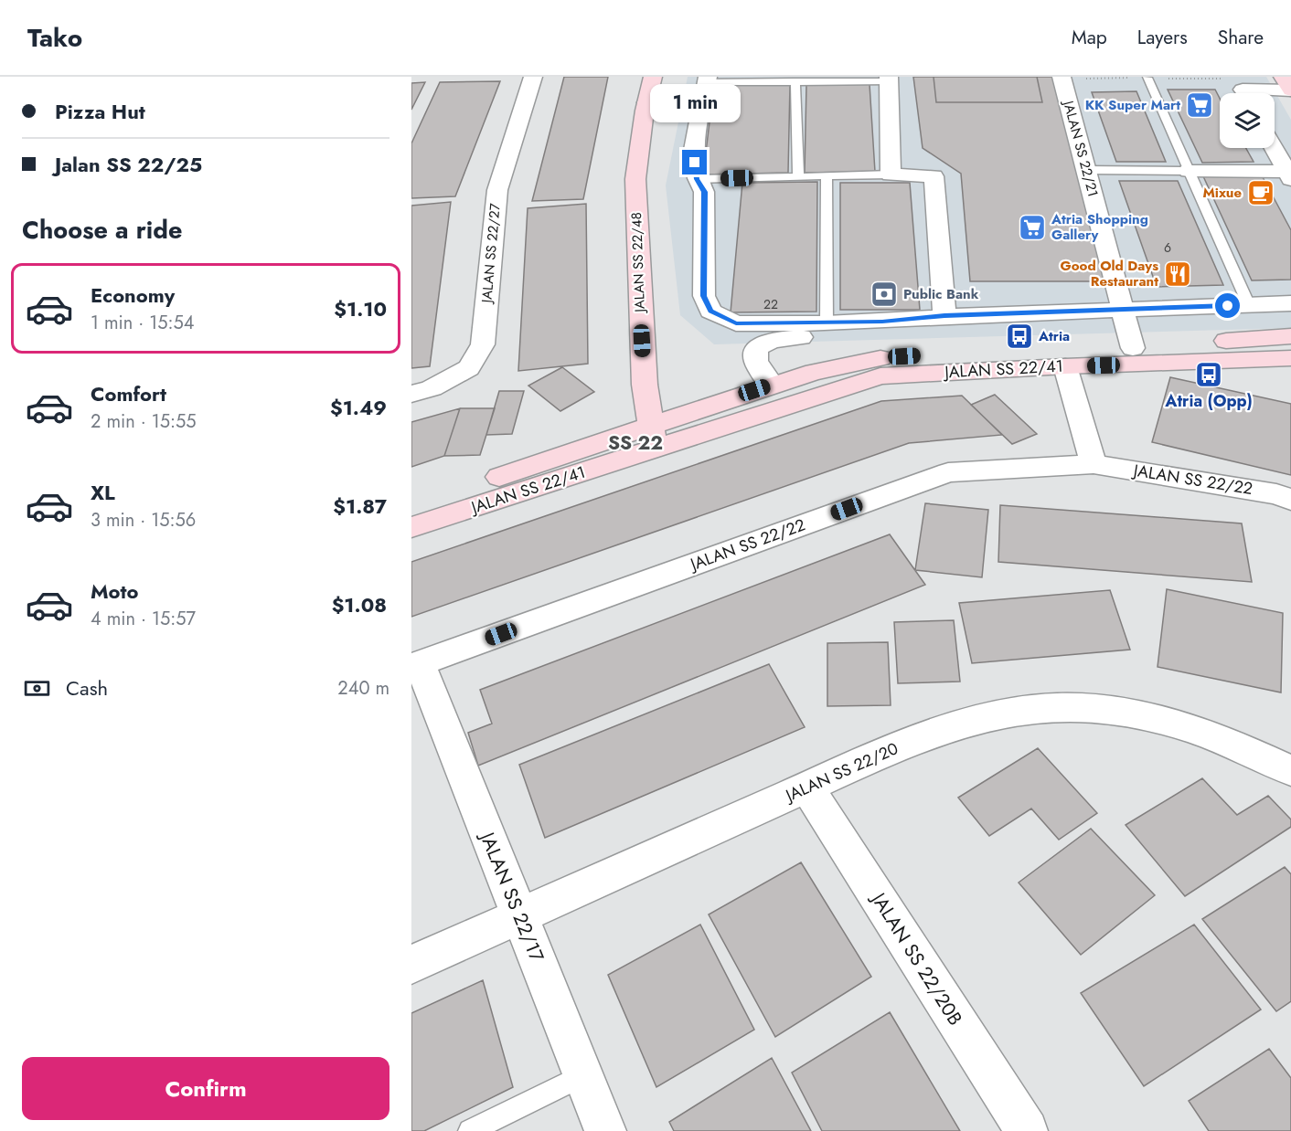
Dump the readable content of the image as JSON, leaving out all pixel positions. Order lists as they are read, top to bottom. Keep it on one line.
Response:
{"streets":{"street":["JALAN SS 22/21","JALAN SS 22/27","JALAN SS 22/48","JALAN SS 22/41","JALAN SS 22/22","JALAN SS 22/20","JALAN SS 22/17","JALAN SS 22/20B"]},"crossings":[["JALAN SS 22/21","JALAN SS 22/41"],["JALAN SS 22/48","JALAN SS 22/41"],["JALAN SS 22/22","JALAN SS 22/17"],["JALAN SS 22/20","JALAN SS 22/17"],["JALAN SS 22/20","JALAN SS 22/20B"]],"districts":["SS 22"],"places":{"supermarket":["KK Super Mart","Atria Shopping Gallery"],"cafe":["Mixue"],"restaurant":["Good Old Days Restaurant"],"bank":["Public Bank"],"bus stop":["Atria","Atria (Opp)"]},"house_numbers":["6","22"],"page":{"header":"Tako","nav":["Map","Layers","Share"],"banner":["Pizza Hut","Jalan SS 22/25"],"bubble":"1 min","heading":"Choose a ride","list":[{"name":"Economy","note":"1 min · 15:54","value":"$1.10"},{"name":"Comfort","note":"2 min · 15:55","value":"$1.49"},{"name":"XL","note":"3 min · 15:56","value":"$1.87"},{"name":"Moto","note":"4 min · 15:57","value":"$1.08"}],"pay":["Cash","240 m"],"buttons":"Confirm"}}
